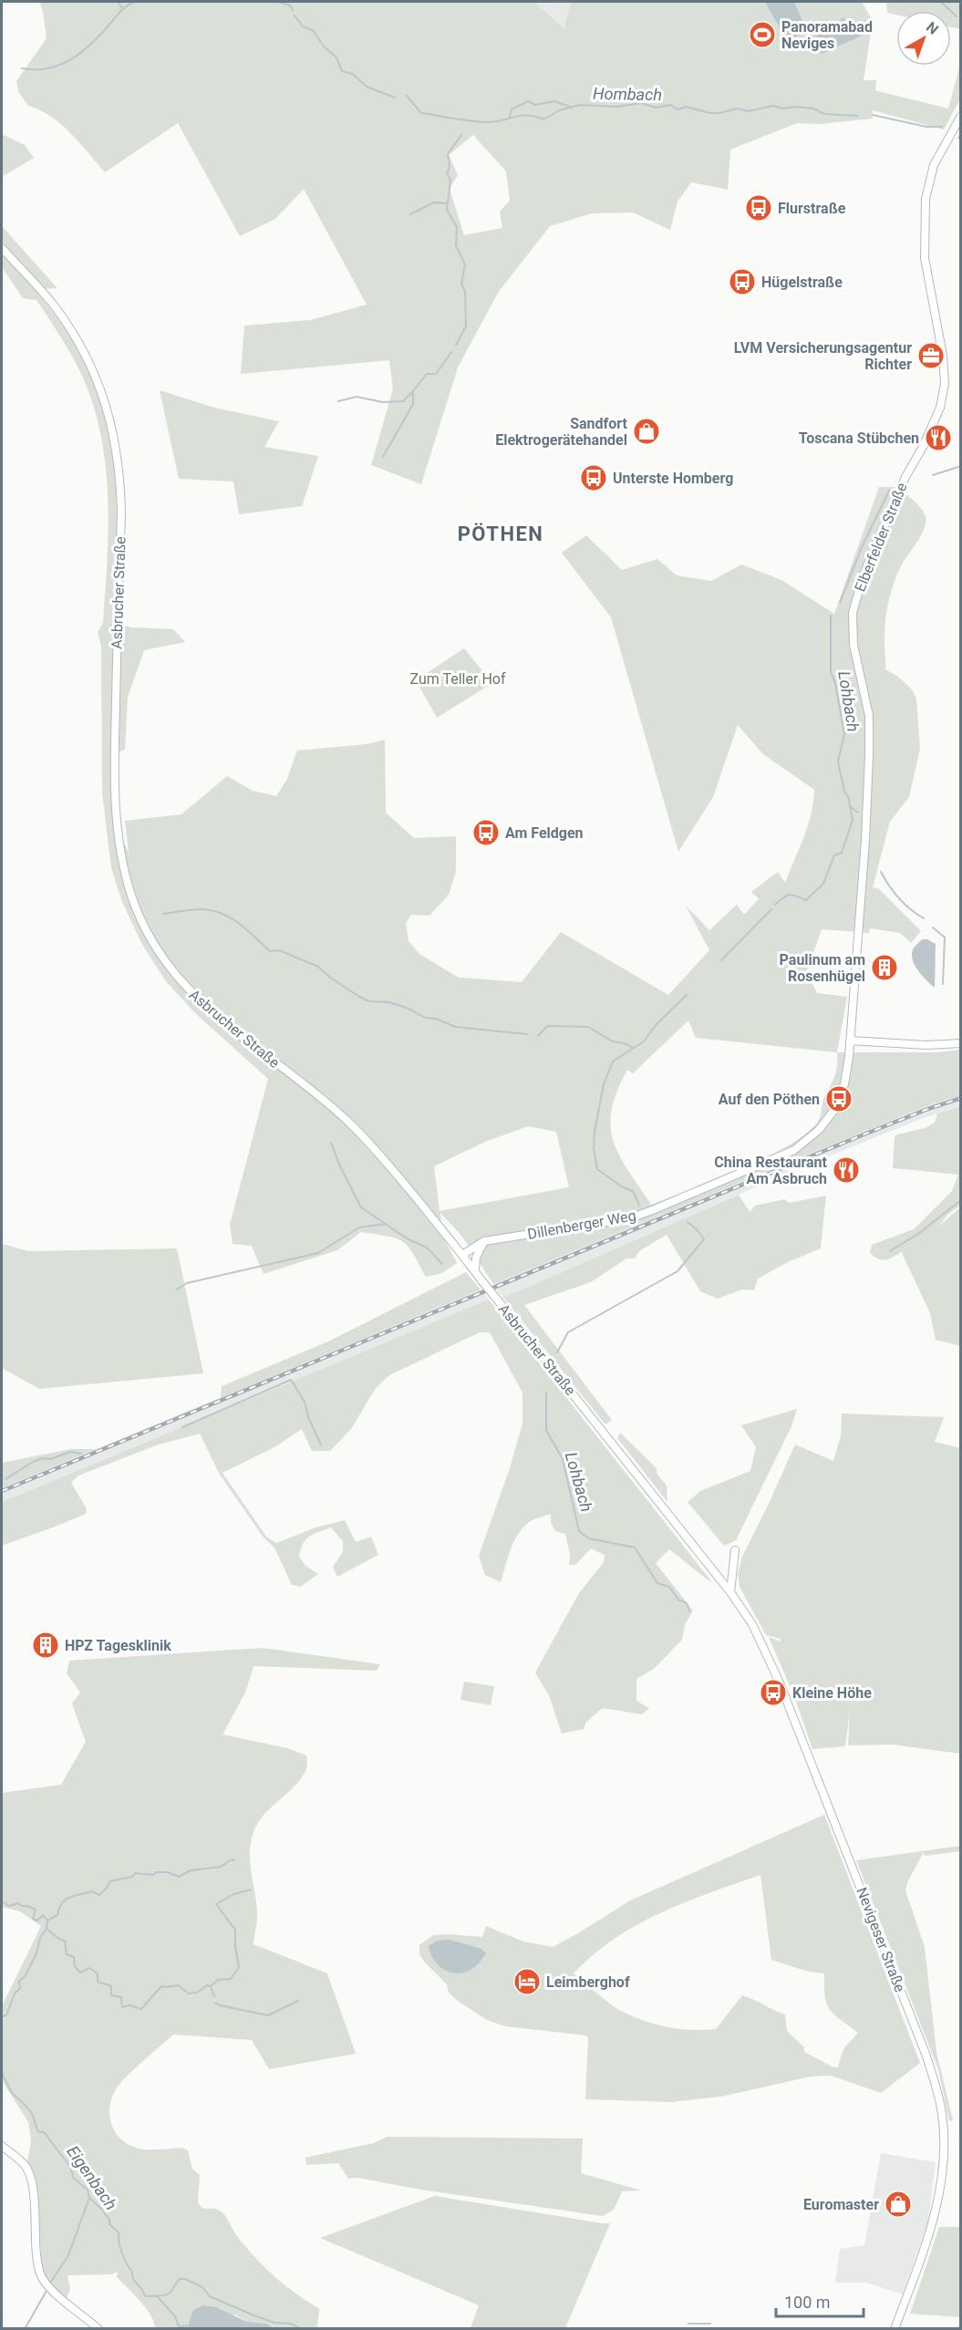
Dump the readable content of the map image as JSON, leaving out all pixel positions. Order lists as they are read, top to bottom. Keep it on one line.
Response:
{"streets":{"main road":["Elberfelder Straße","Asbrucher Straße","Dillenberger Weg","Nevigeser Straße"]},"crossings":[["Elberfelder Straße","Dillenberger Weg"],["Asbrucher Straße","Dillenberger Weg"],["Asbrucher Straße","Nevigeser Straße"]],"districts":["PÖTHEN"],"water":["Hombach","Lohbach","Eigenbach"],"parks":["Zum Teller Hof"],"places":{"sports":["Panoramabad Neviges"],"bus stop":["Flurstraße","Hügelstraße","Unterste Homberg","Am Feldgen","Auf den Pöthen","Kleine Höhe"],"office":["LVM Versicherungsagentur Richter"],"shop":["Sandfort Elektrogerätehandel","Euromaster"],"restaurant":["Toscana Stübchen","China Restaurant Am Asbruch"],"building":["Paulinum am Rosenhügel","HPZ Tagesklinik"],"hotel":["Leimberghof"]},"scale_bar":"100 m","north":"top right"}
